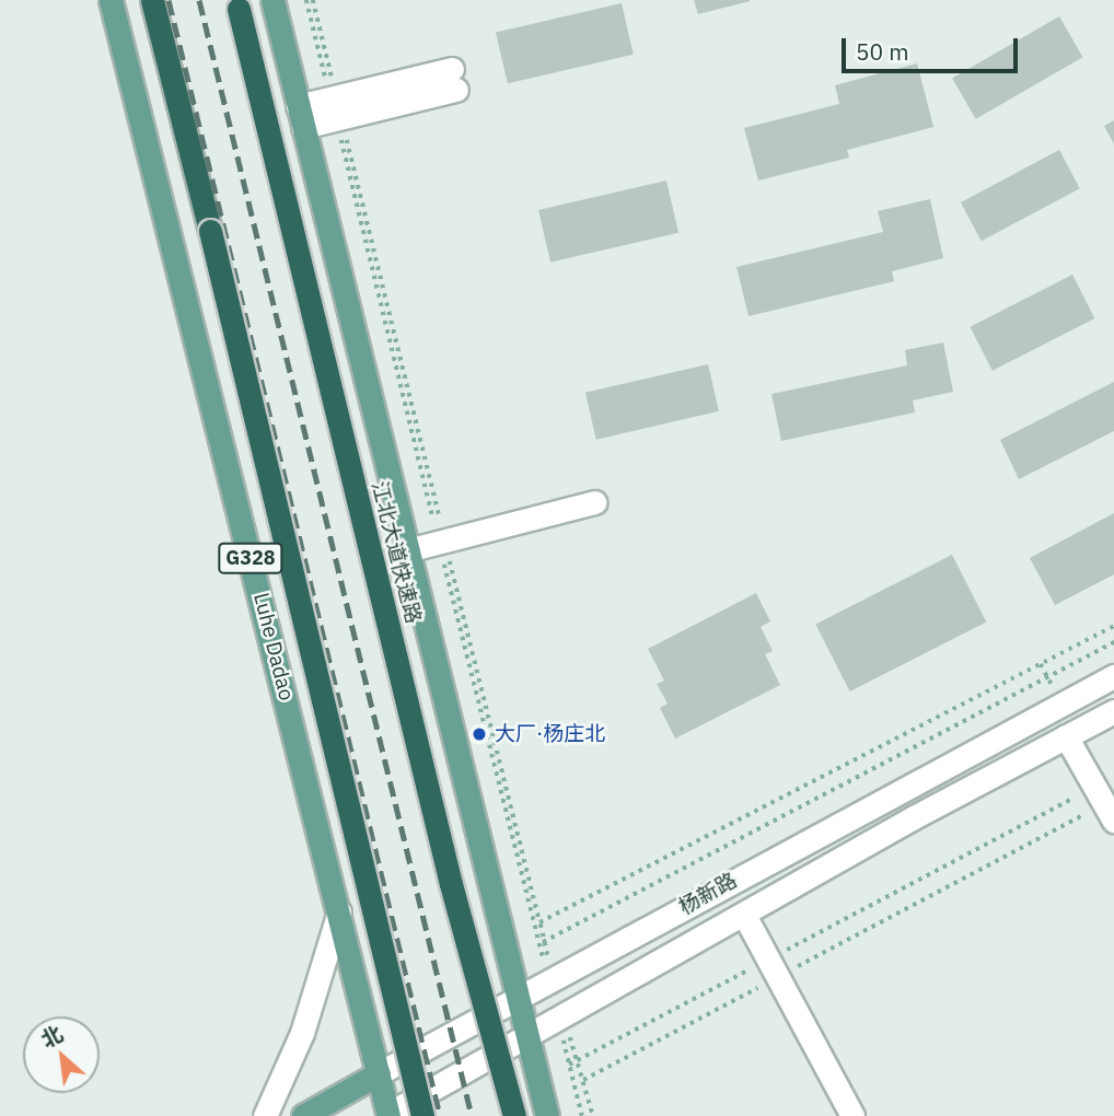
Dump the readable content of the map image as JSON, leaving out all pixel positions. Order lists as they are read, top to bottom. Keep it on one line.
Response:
{"streets":{"highway":["江北大道快速路","G328"],"main road":["Luhe Dadao","杨新路"]},"crossings":[["Luhe Dadao","杨新路"]],"places":["大厂·杨庄北"],"scale_bar":"50 m","north":"top left"}
